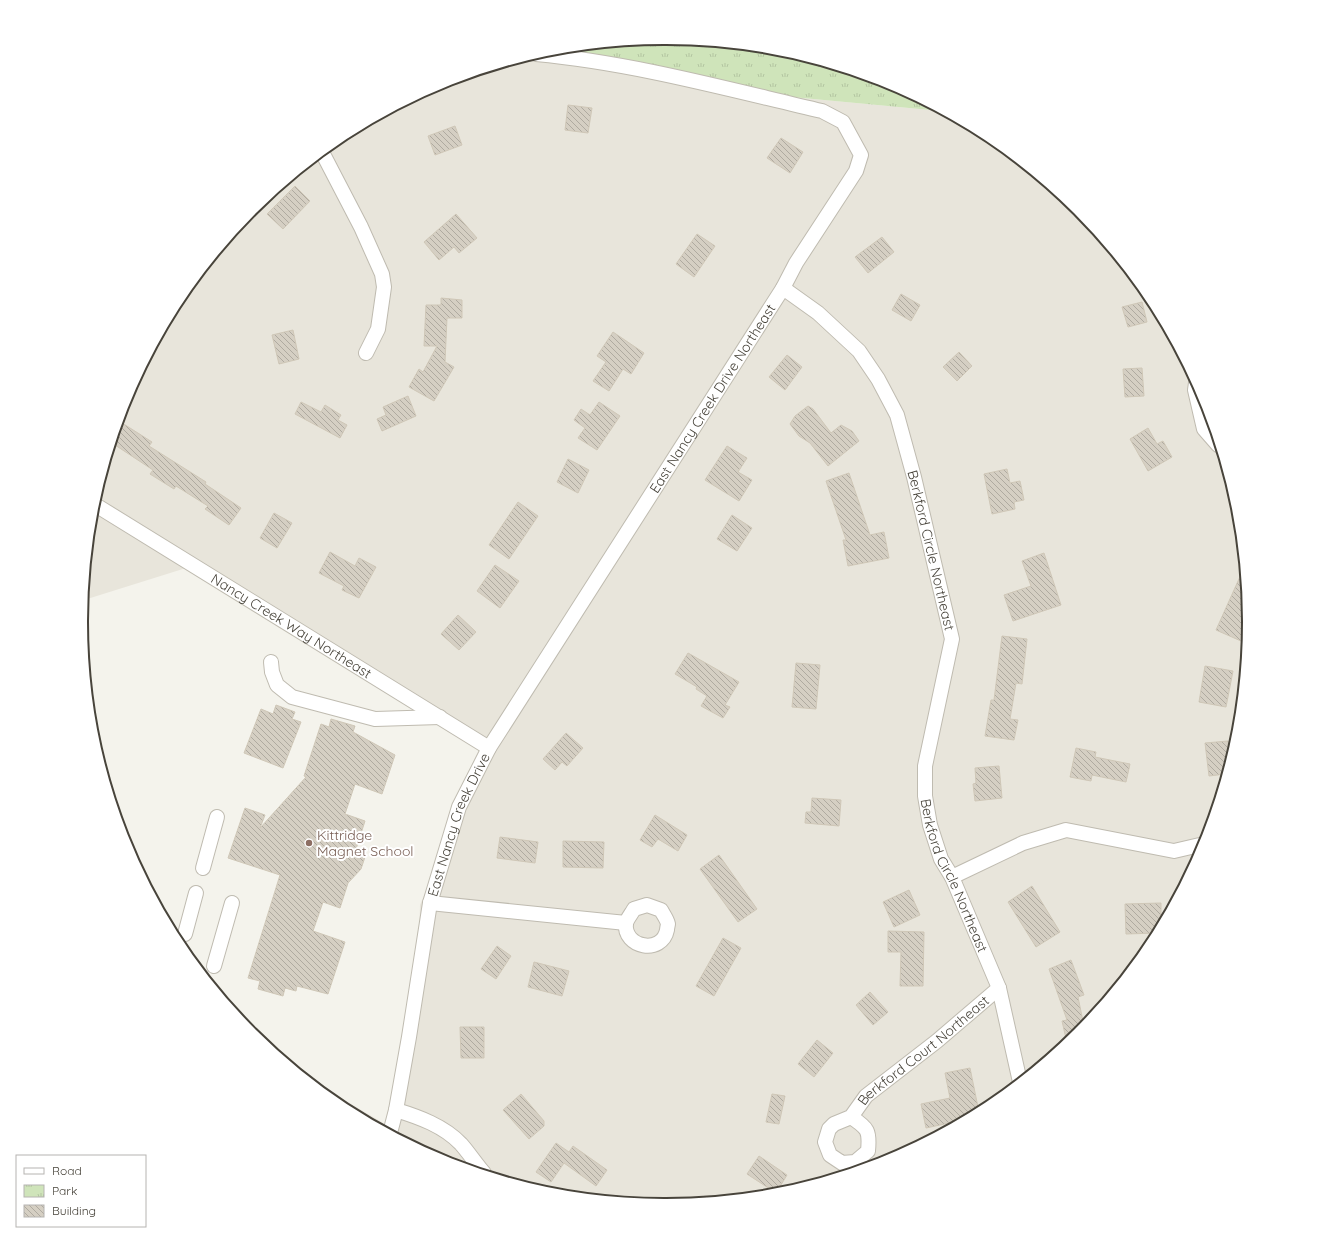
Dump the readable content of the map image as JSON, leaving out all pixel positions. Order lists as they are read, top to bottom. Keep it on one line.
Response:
{"streets":{"street":["East Nancy Creek Drive Northeast","Berkford Circle Northeast","Nancy Creek Way Northeast","East Nancy Creek Drive","Berkford Court Northeast"]},"crossings":[["East Nancy Creek Drive Northeast","Berkford Circle Northeast"],["East Nancy Creek Drive Northeast","Nancy Creek Way Northeast"],["East Nancy Creek Drive Northeast","East Nancy Creek Drive"],["Berkford Circle Northeast","Berkford Court Northeast"],["Nancy Creek Way Northeast","East Nancy Creek Drive"]],"places":["Kittridge Magnet School"],"legend":["Road","Park","Building"]}
